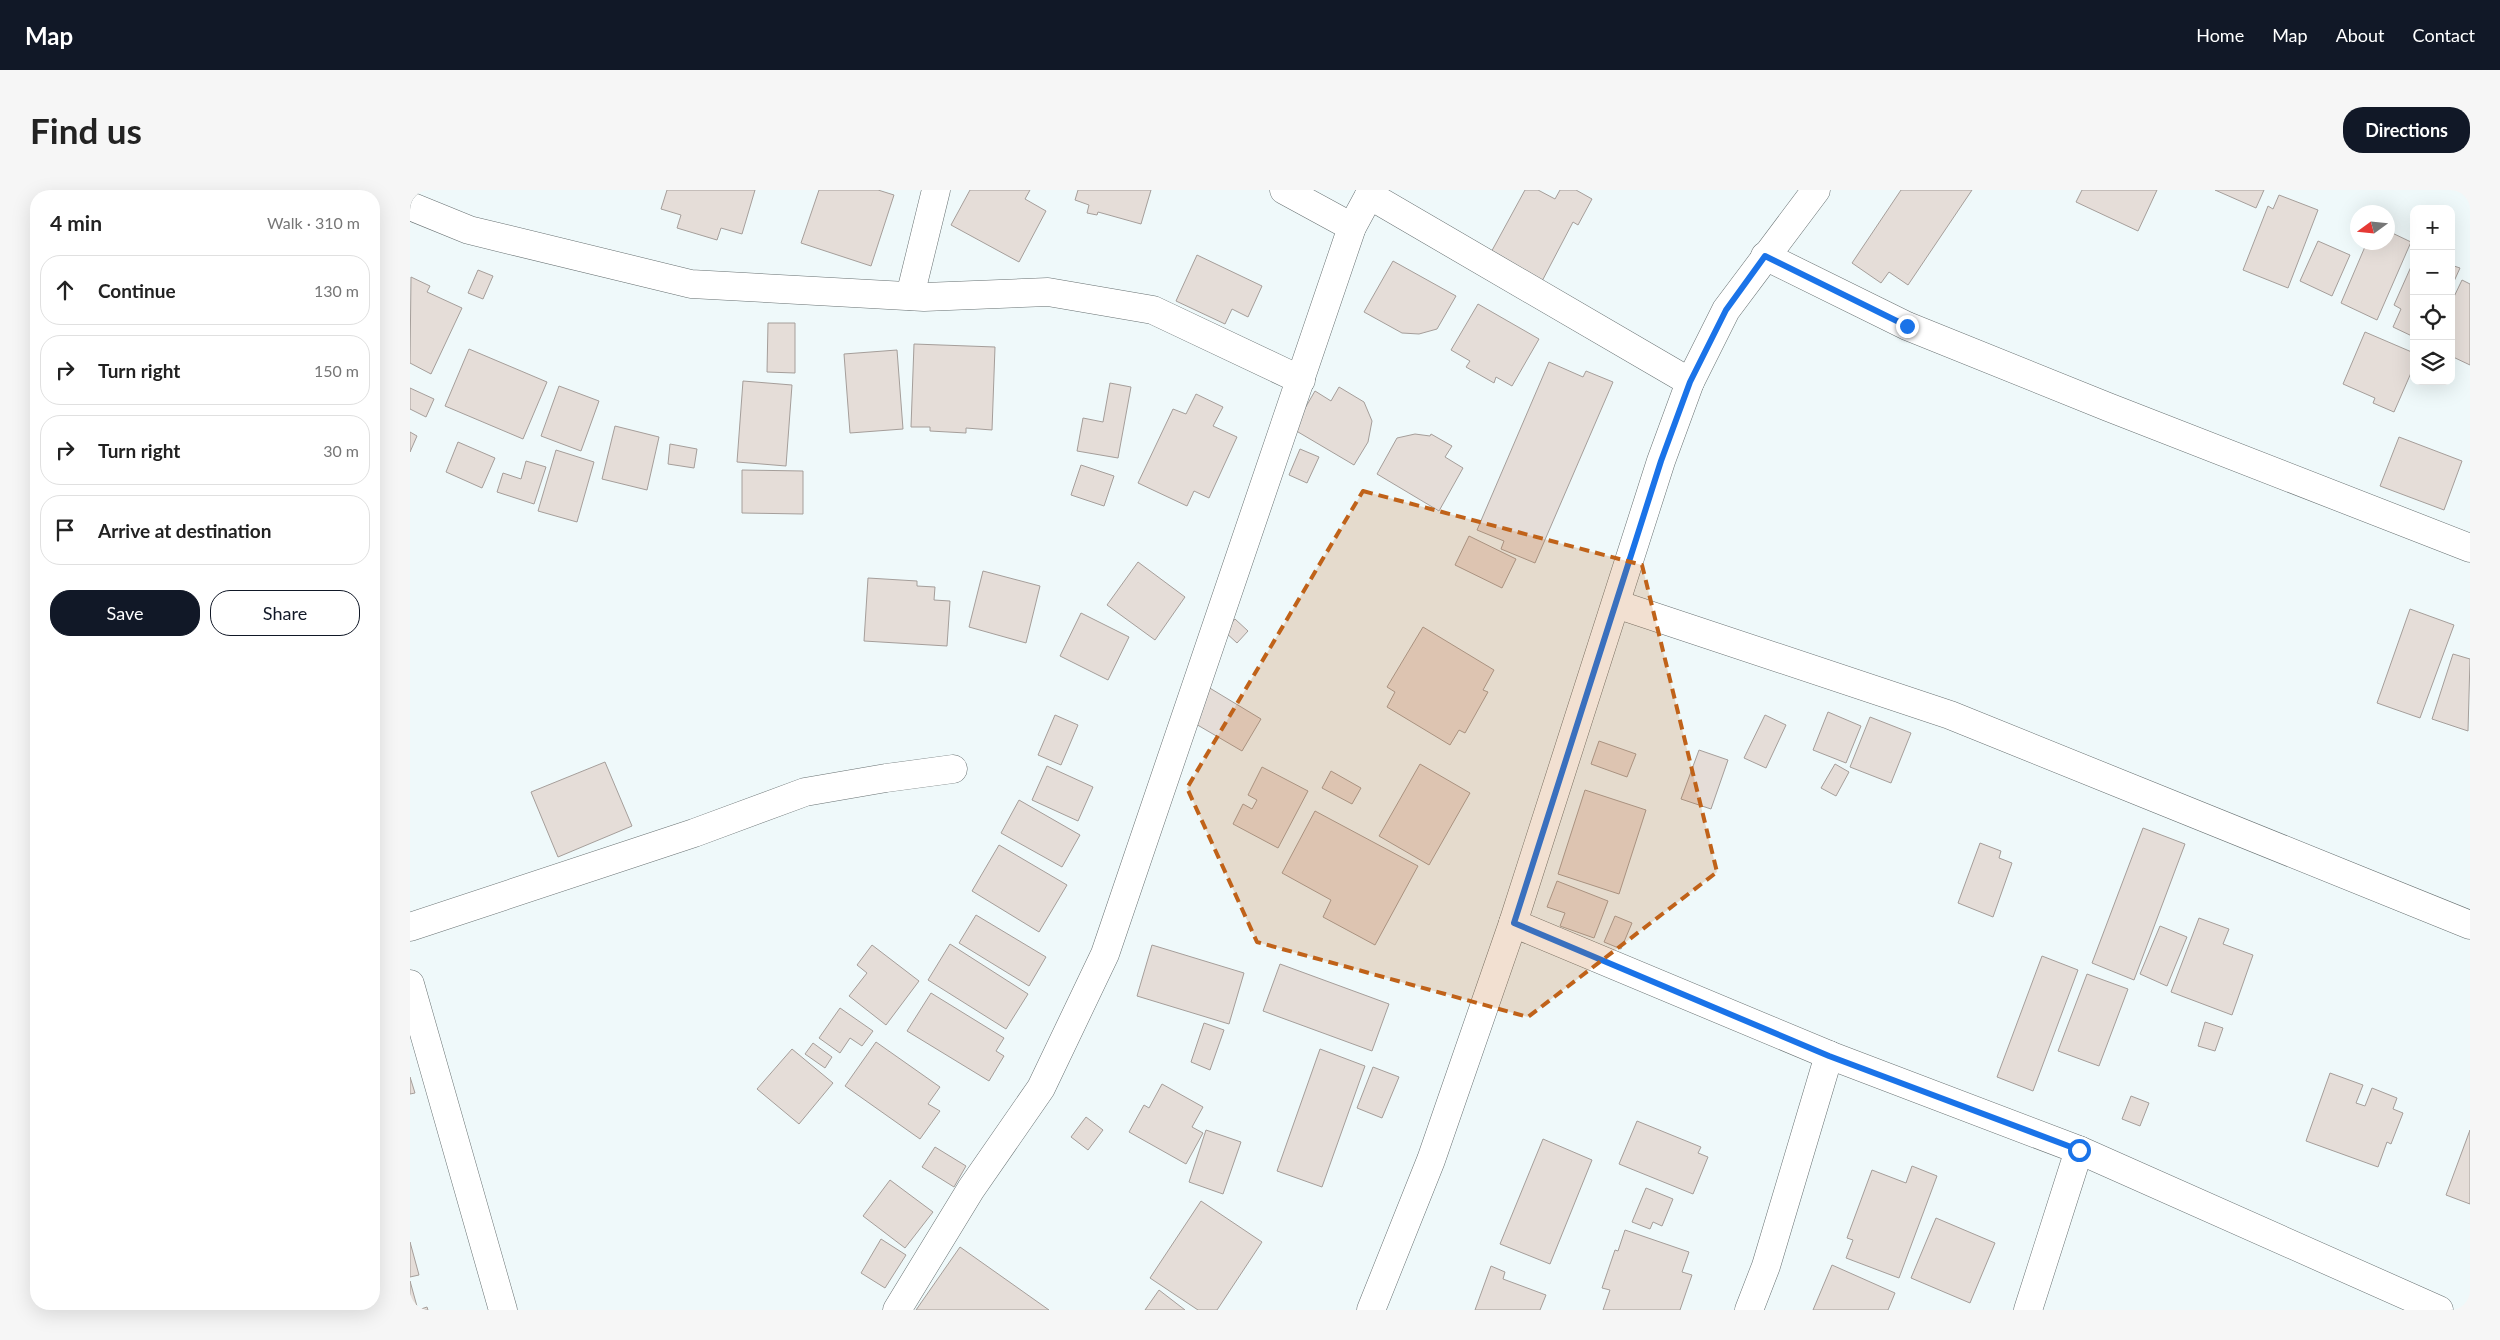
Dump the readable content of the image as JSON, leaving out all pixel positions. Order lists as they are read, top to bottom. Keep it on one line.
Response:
{"north":"left","page":{"header":"Map","nav":["Home","Map","About","Contact"],"buttons":["Directions",["Save","Share"]],"title":"Find us","heading":["4 min","Walk · 310 m"],"map_buttons":["+","−"],"list":[["Continue","130 m"],["Turn right","150 m"],["Turn right","30 m"],"Arrive at destination"]}}
